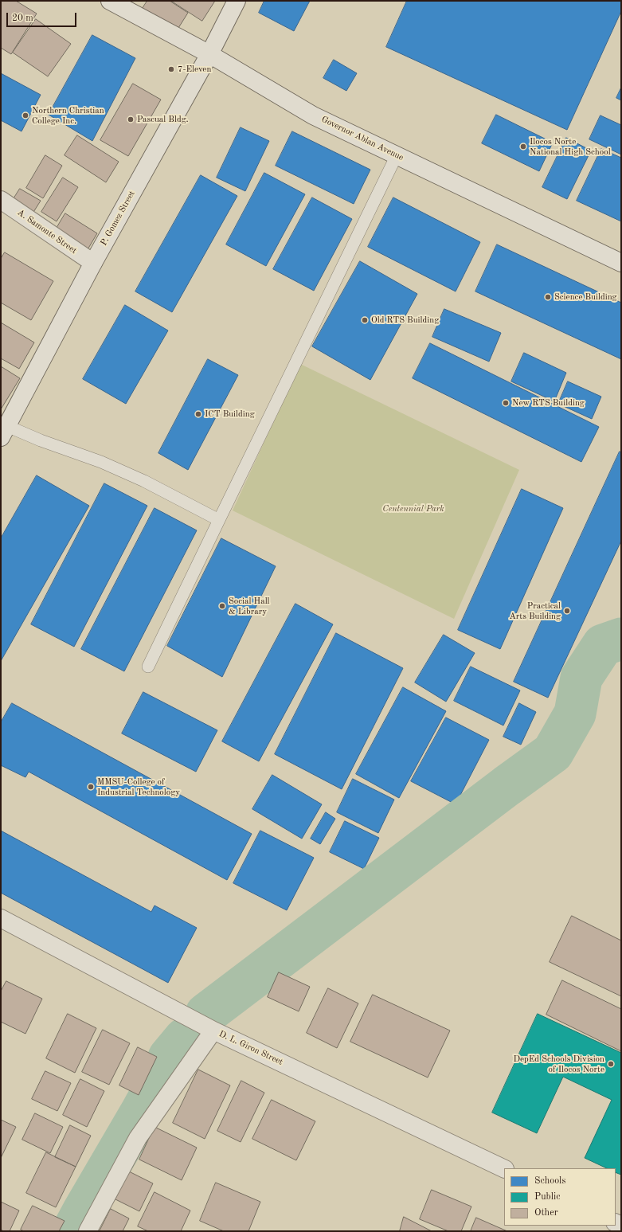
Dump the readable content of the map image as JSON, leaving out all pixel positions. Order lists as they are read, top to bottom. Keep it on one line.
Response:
{"streets":{"main road":["Governor Ablan Avenue","P. Gomez Street","A. Samonte Street","D. L. Giron Street"]},"crossings":[["Governor Ablan Avenue","P. Gomez Street"],["P. Gomez Street","A. Samonte Street"]],"parks":["Centennial Park"],"places":["7-Eleven","Northern Christian College Inc.","Pascual Bldg.","Ilocos Norte National High School","Science Building","Old RTS Building","New RTS Building","ICT Building","Social Hall & Library","Practical Arts Building","MMSU-College of Industrial Technology","DepEd Schools Division of Ilocos Norte"],"legend":["Schools","Public","Other"],"scale_bar":"20 m"}
